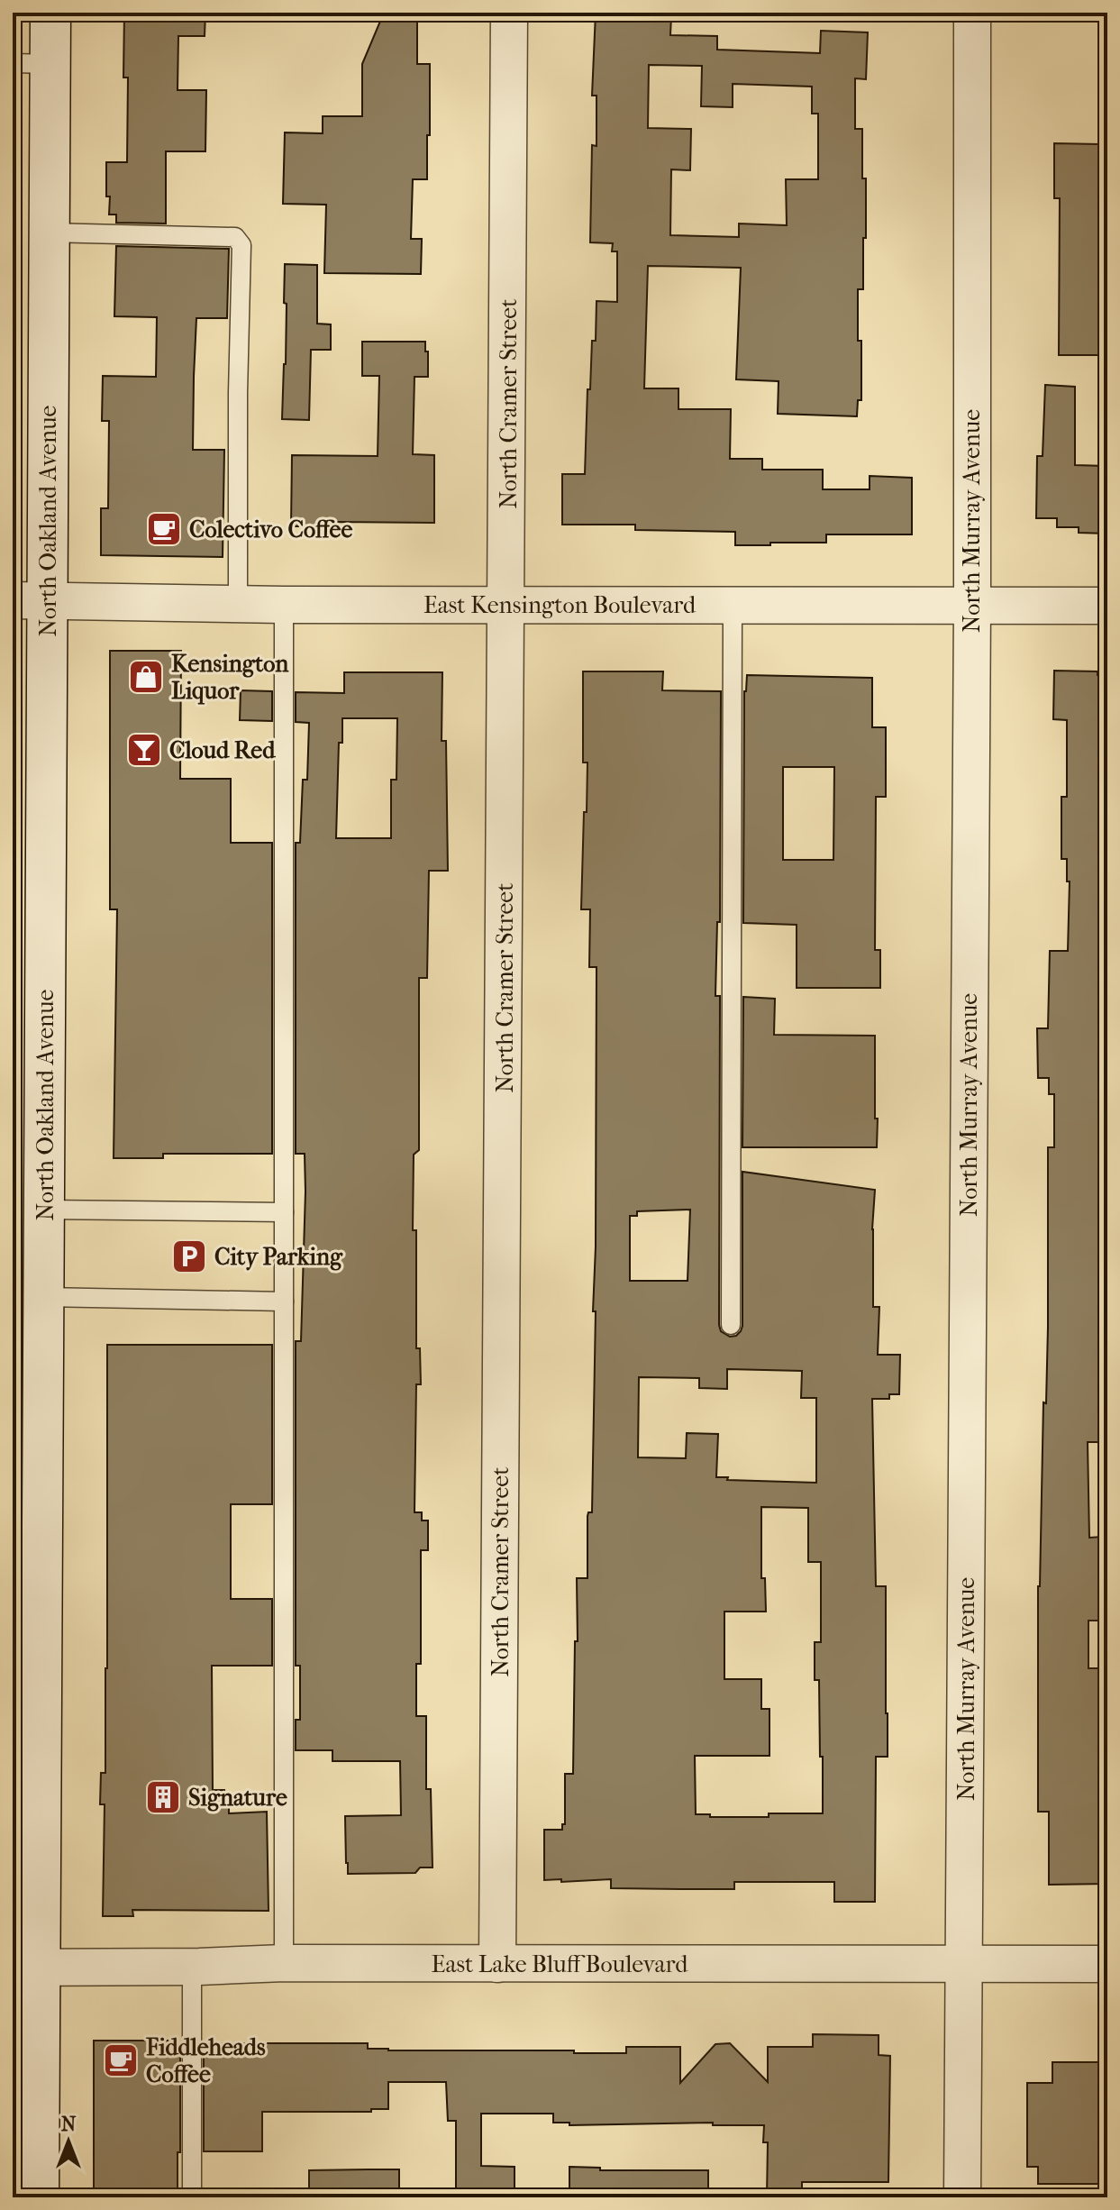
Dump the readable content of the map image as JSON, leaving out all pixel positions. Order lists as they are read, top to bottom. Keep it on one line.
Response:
{"streets":{"main road":["North Oakland Avenue"],"street":["North Cramer Street","North Murray Avenue","East Kensington Boulevard","East Lake Bluff Boulevard"]},"crossings":[["North Cramer Street","East Kensington Boulevard"],["North Cramer Street","East Lake Bluff Boulevard"],["North Oakland Avenue","East Kensington Boulevard"],["North Oakland Avenue","East Lake Bluff Boulevard"],["North Murray Avenue","East Kensington Boulevard"],["North Murray Avenue","East Lake Bluff Boulevard"]],"places":{"cafe":["Colectivo Coffee","Fiddleheads Coffee"],"shop":["Kensington Liquor"],"bar":["Cloud Red"],"parking":["City Parking"],"building":["Signature"]},"north":"top"}
